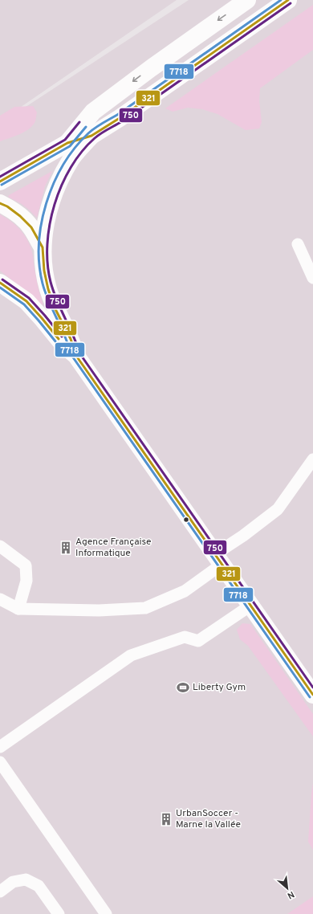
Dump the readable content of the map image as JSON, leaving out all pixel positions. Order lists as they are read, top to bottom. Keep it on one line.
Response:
{"places":{"building":["Agence Française Informatique","UrbanSoccer - Marne la Vallée"],"sports":["Liberty Gym"]},"lines":["transit line 321","transit line 7718","transit line 750"],"north":"bottom right"}
